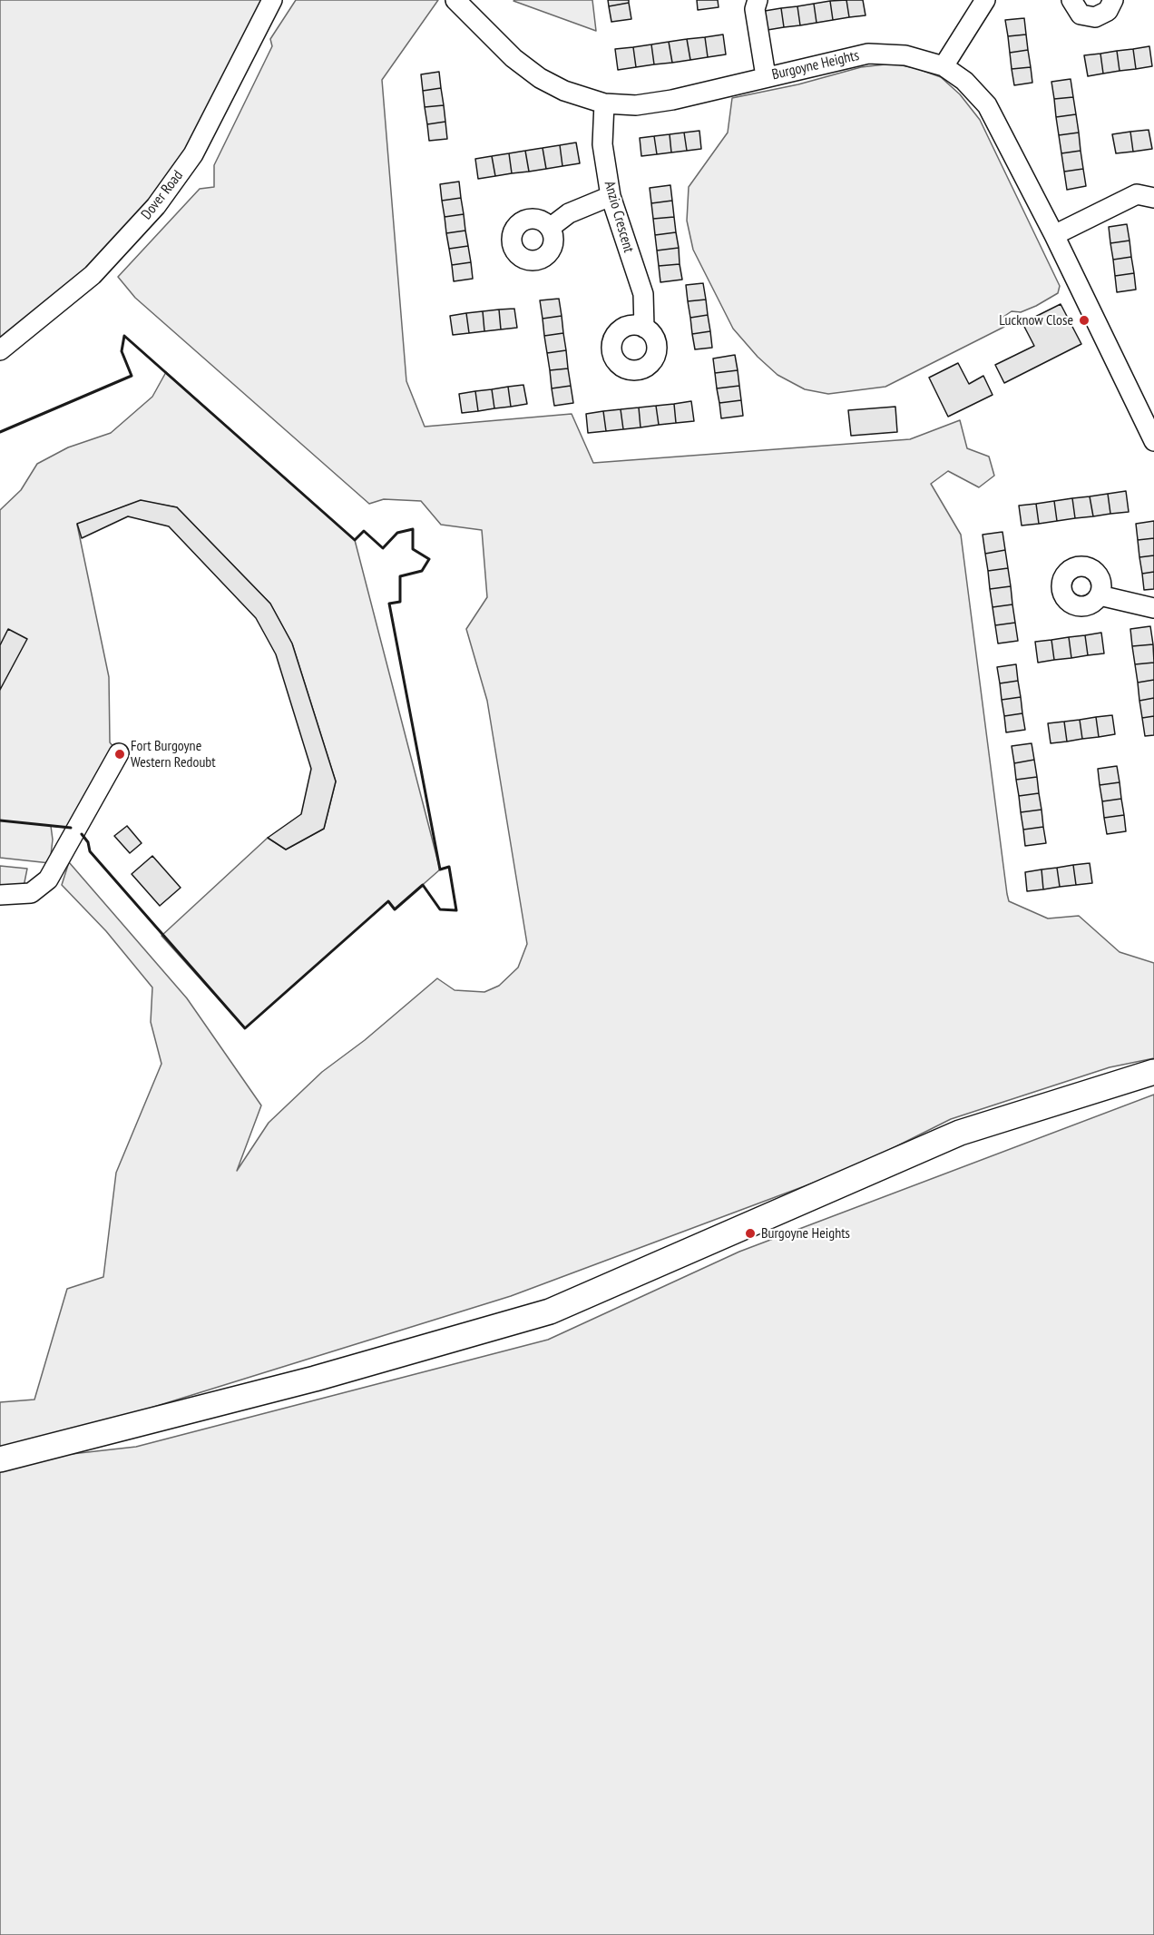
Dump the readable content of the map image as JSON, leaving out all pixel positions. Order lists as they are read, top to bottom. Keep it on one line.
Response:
{"streets":{"street":["Burgoyne Heights","Dover Road","Anzio Crescent"]},"crossings":[["Burgoyne Heights","Anzio Crescent"]],"places":["Lucknow Close","Fort Burgoyne Western Redoubt","Burgoyne Heights"]}
